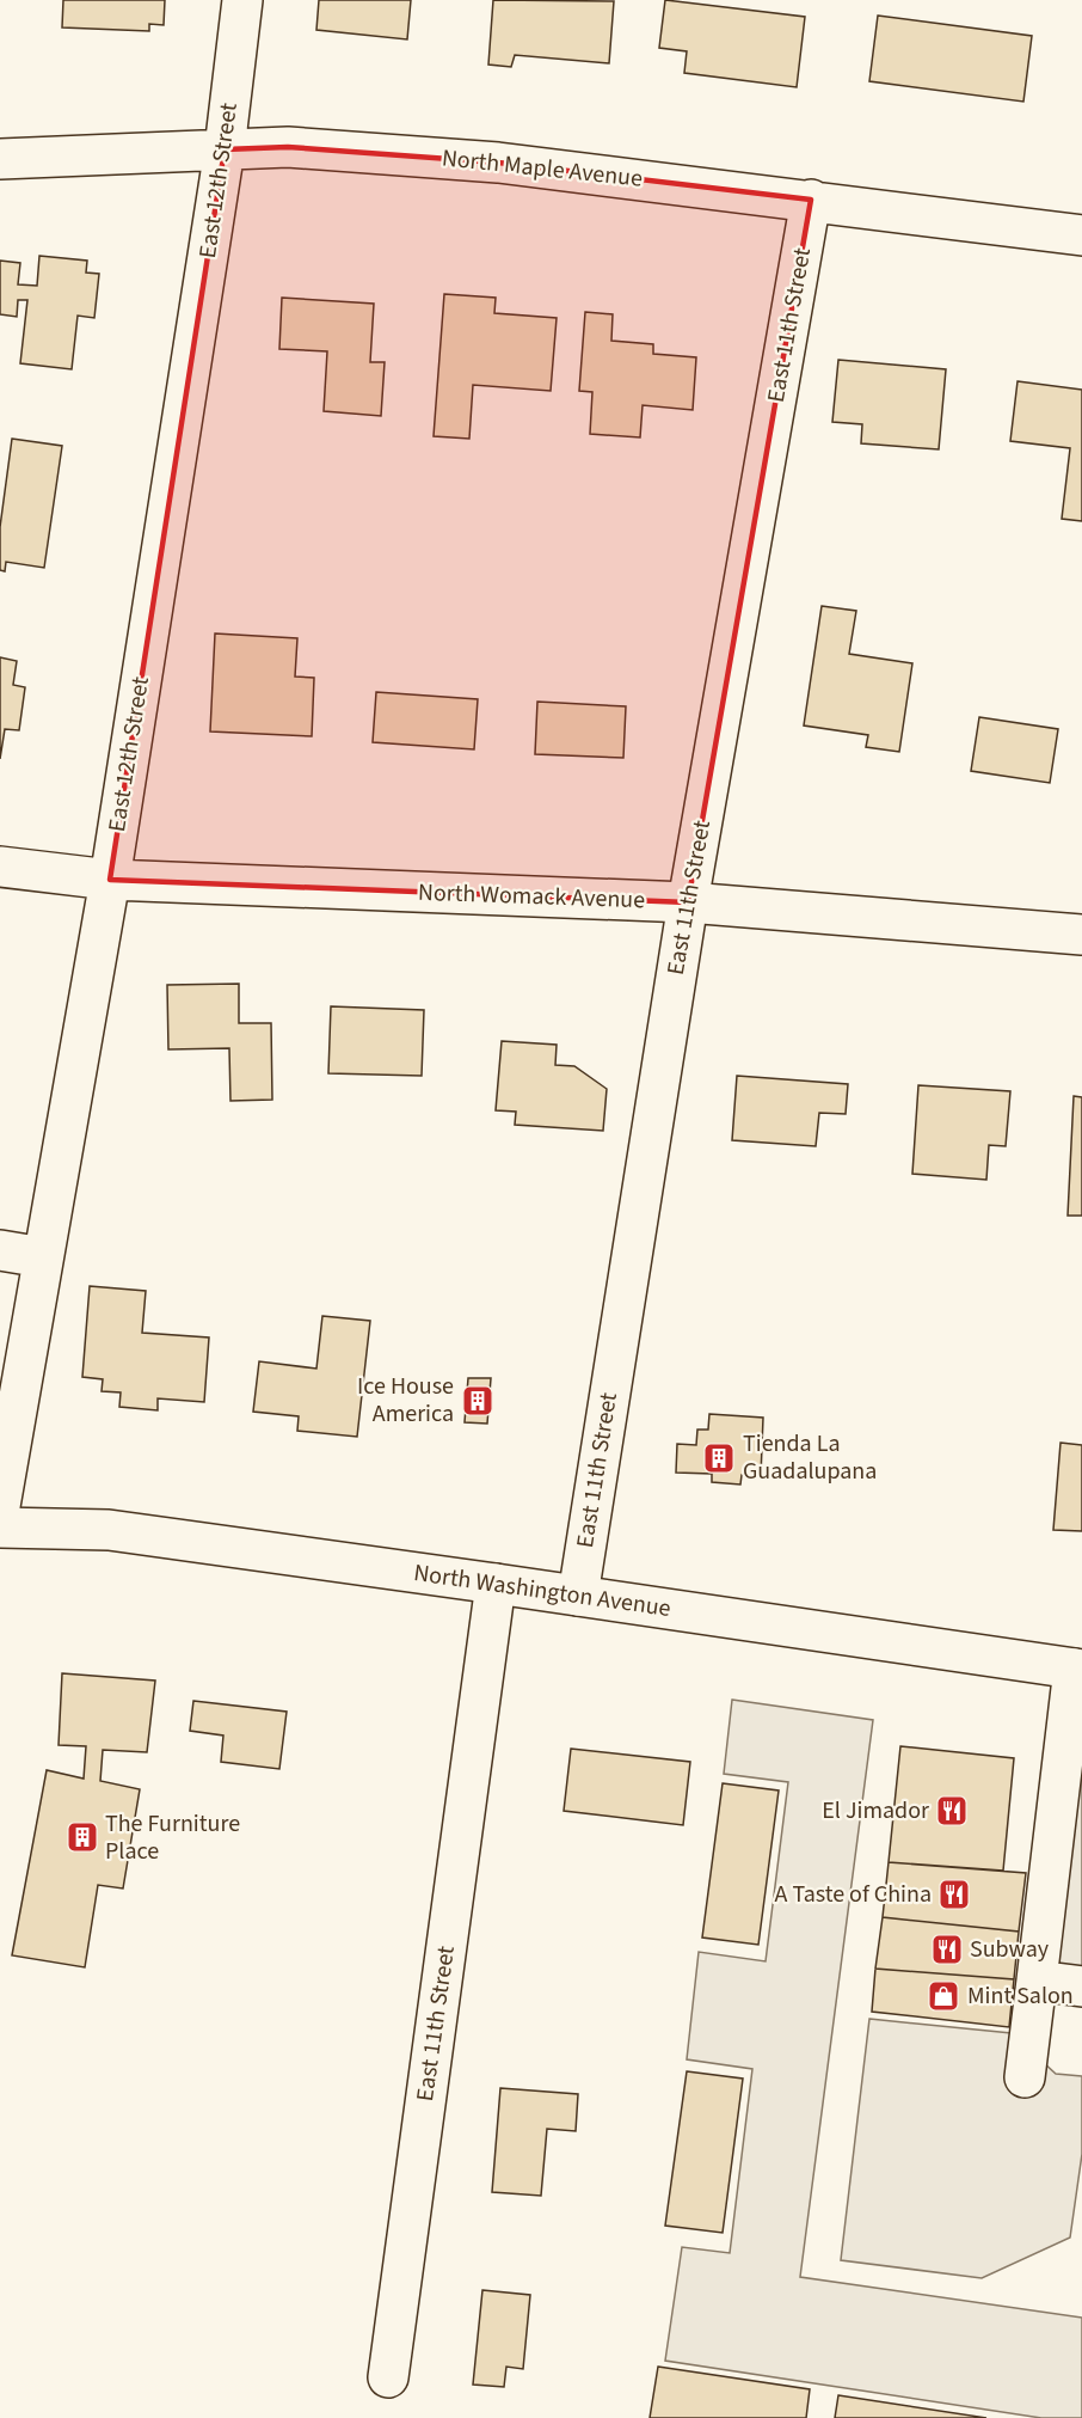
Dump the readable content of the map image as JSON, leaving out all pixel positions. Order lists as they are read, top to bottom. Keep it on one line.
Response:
{"streets":{"street":["North Maple Avenue","East 12th Street","East 11th Street","North Womack Avenue","North Washington Avenue"]},"crossings":[["North Maple Avenue","East 12th Street"],["North Maple Avenue","East 11th Street"],["East 12th Street","North Womack Avenue"],["East 11th Street","North Womack Avenue"],["East 11th Street","North Washington Avenue"]],"places":{"building":["Ice House America","Tienda La Guadalupana","The Furniture Place"],"restaurant":["El Jimador","A Taste of China","Subway"],"shop":["Mint Salon"]}}
